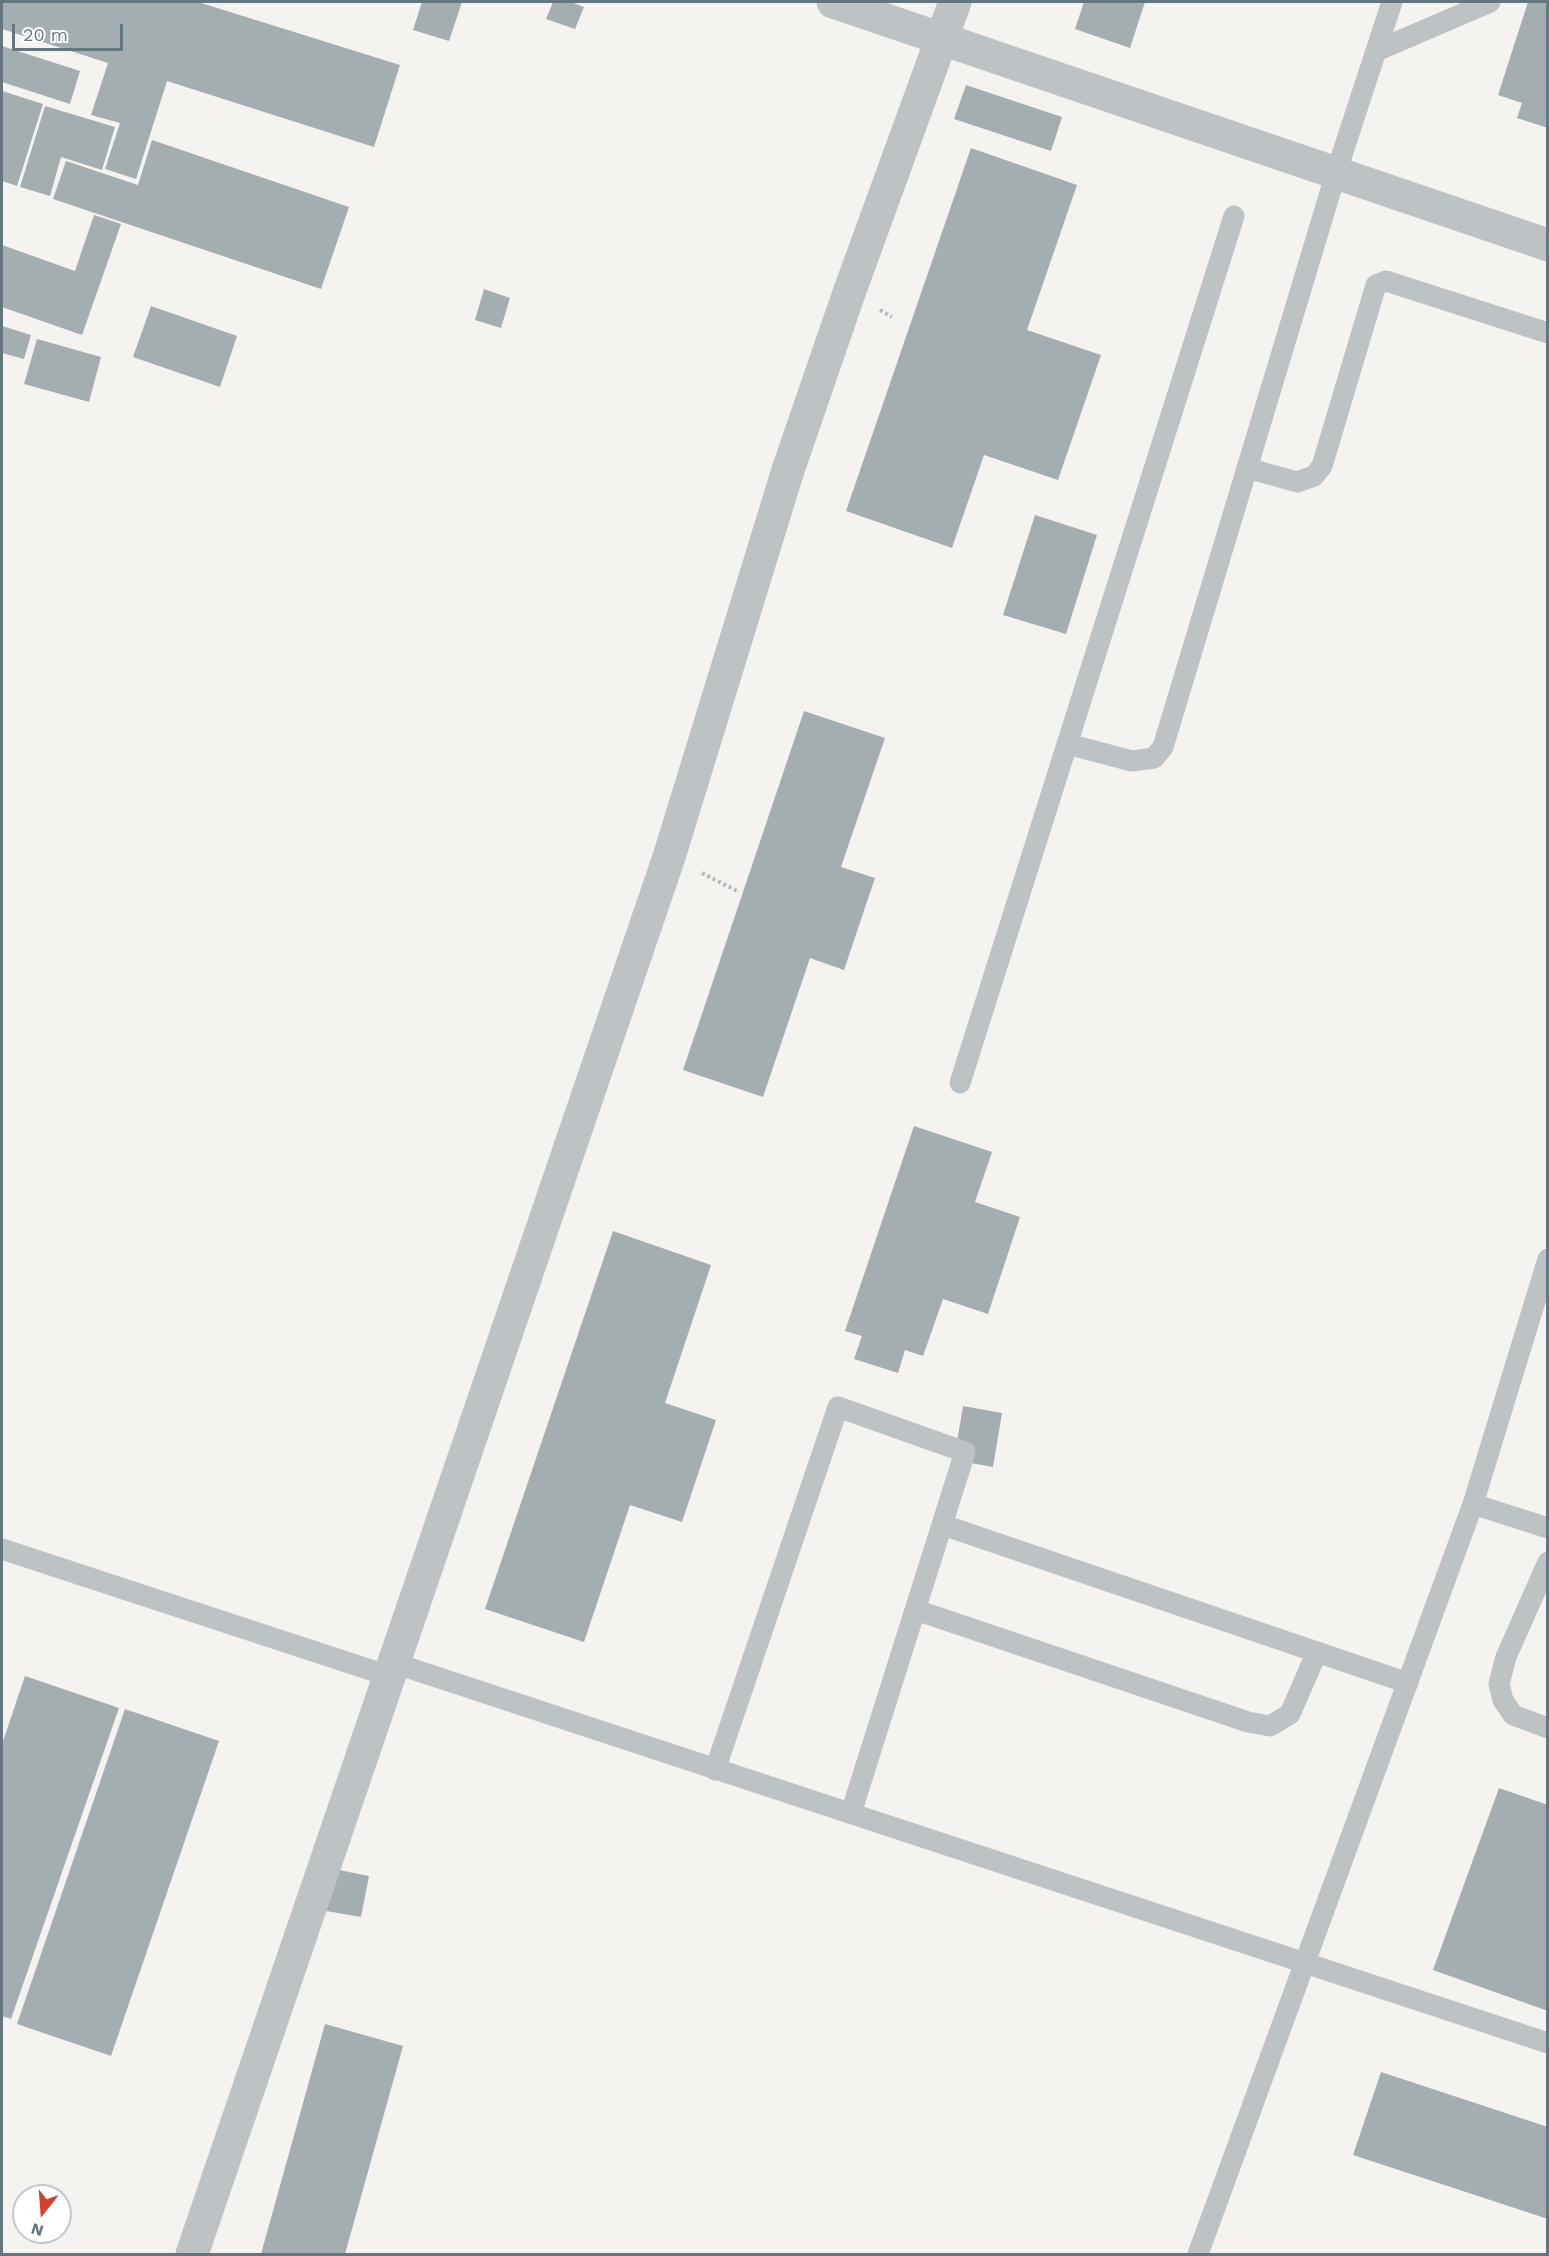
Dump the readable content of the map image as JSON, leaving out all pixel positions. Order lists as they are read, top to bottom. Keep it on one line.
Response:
{"scale_bar":"20 m","north":"bottom"}
